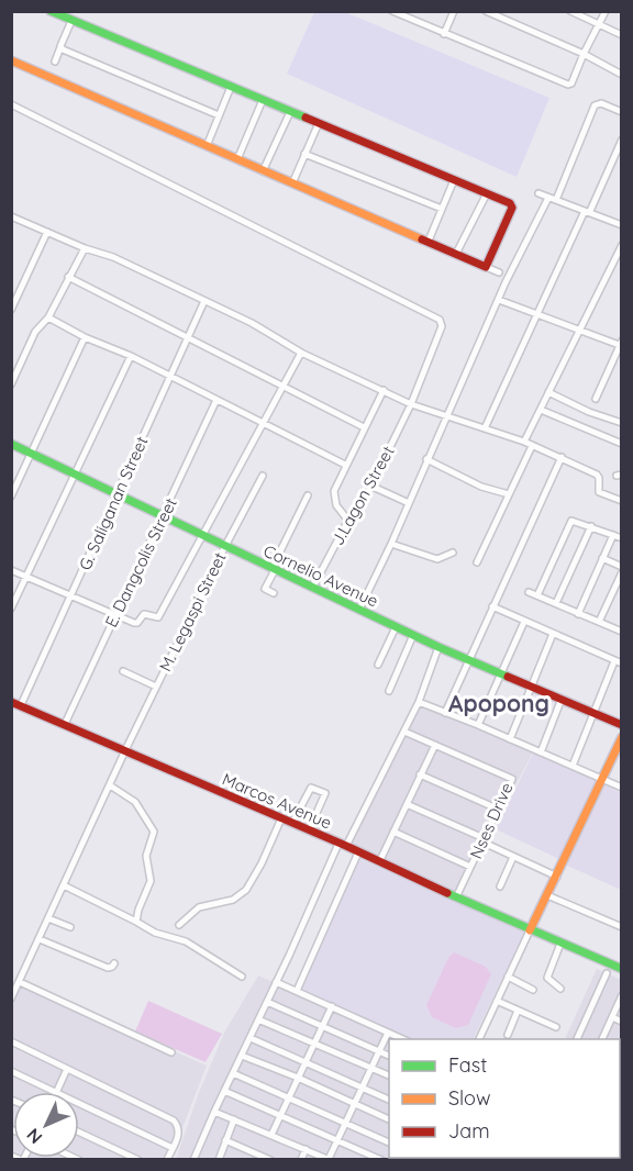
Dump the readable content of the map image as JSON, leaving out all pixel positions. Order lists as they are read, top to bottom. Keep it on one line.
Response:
{"streets":{"street":["J.Lagon Street","G. Saliganan Street","E. Dangcolis Street","Cornelio Avenue","M. Legaspi Street","Marcos Avenue","Nses Drive"]},"crossings":[["J.Lagon Street","Cornelio Avenue"],["G. Saliganan Street","Cornelio Avenue"],["G. Saliganan Street","Marcos Avenue"],["E. Dangcolis Street","Cornelio Avenue"],["E. Dangcolis Street","Marcos Avenue"],["Cornelio Avenue","M. Legaspi Street"],["M. Legaspi Street","Marcos Avenue"],["Marcos Avenue","Nses Drive"]],"districts":["Apopong"],"legend":["Fast","Slow","Jam"],"north":"bottom left"}
